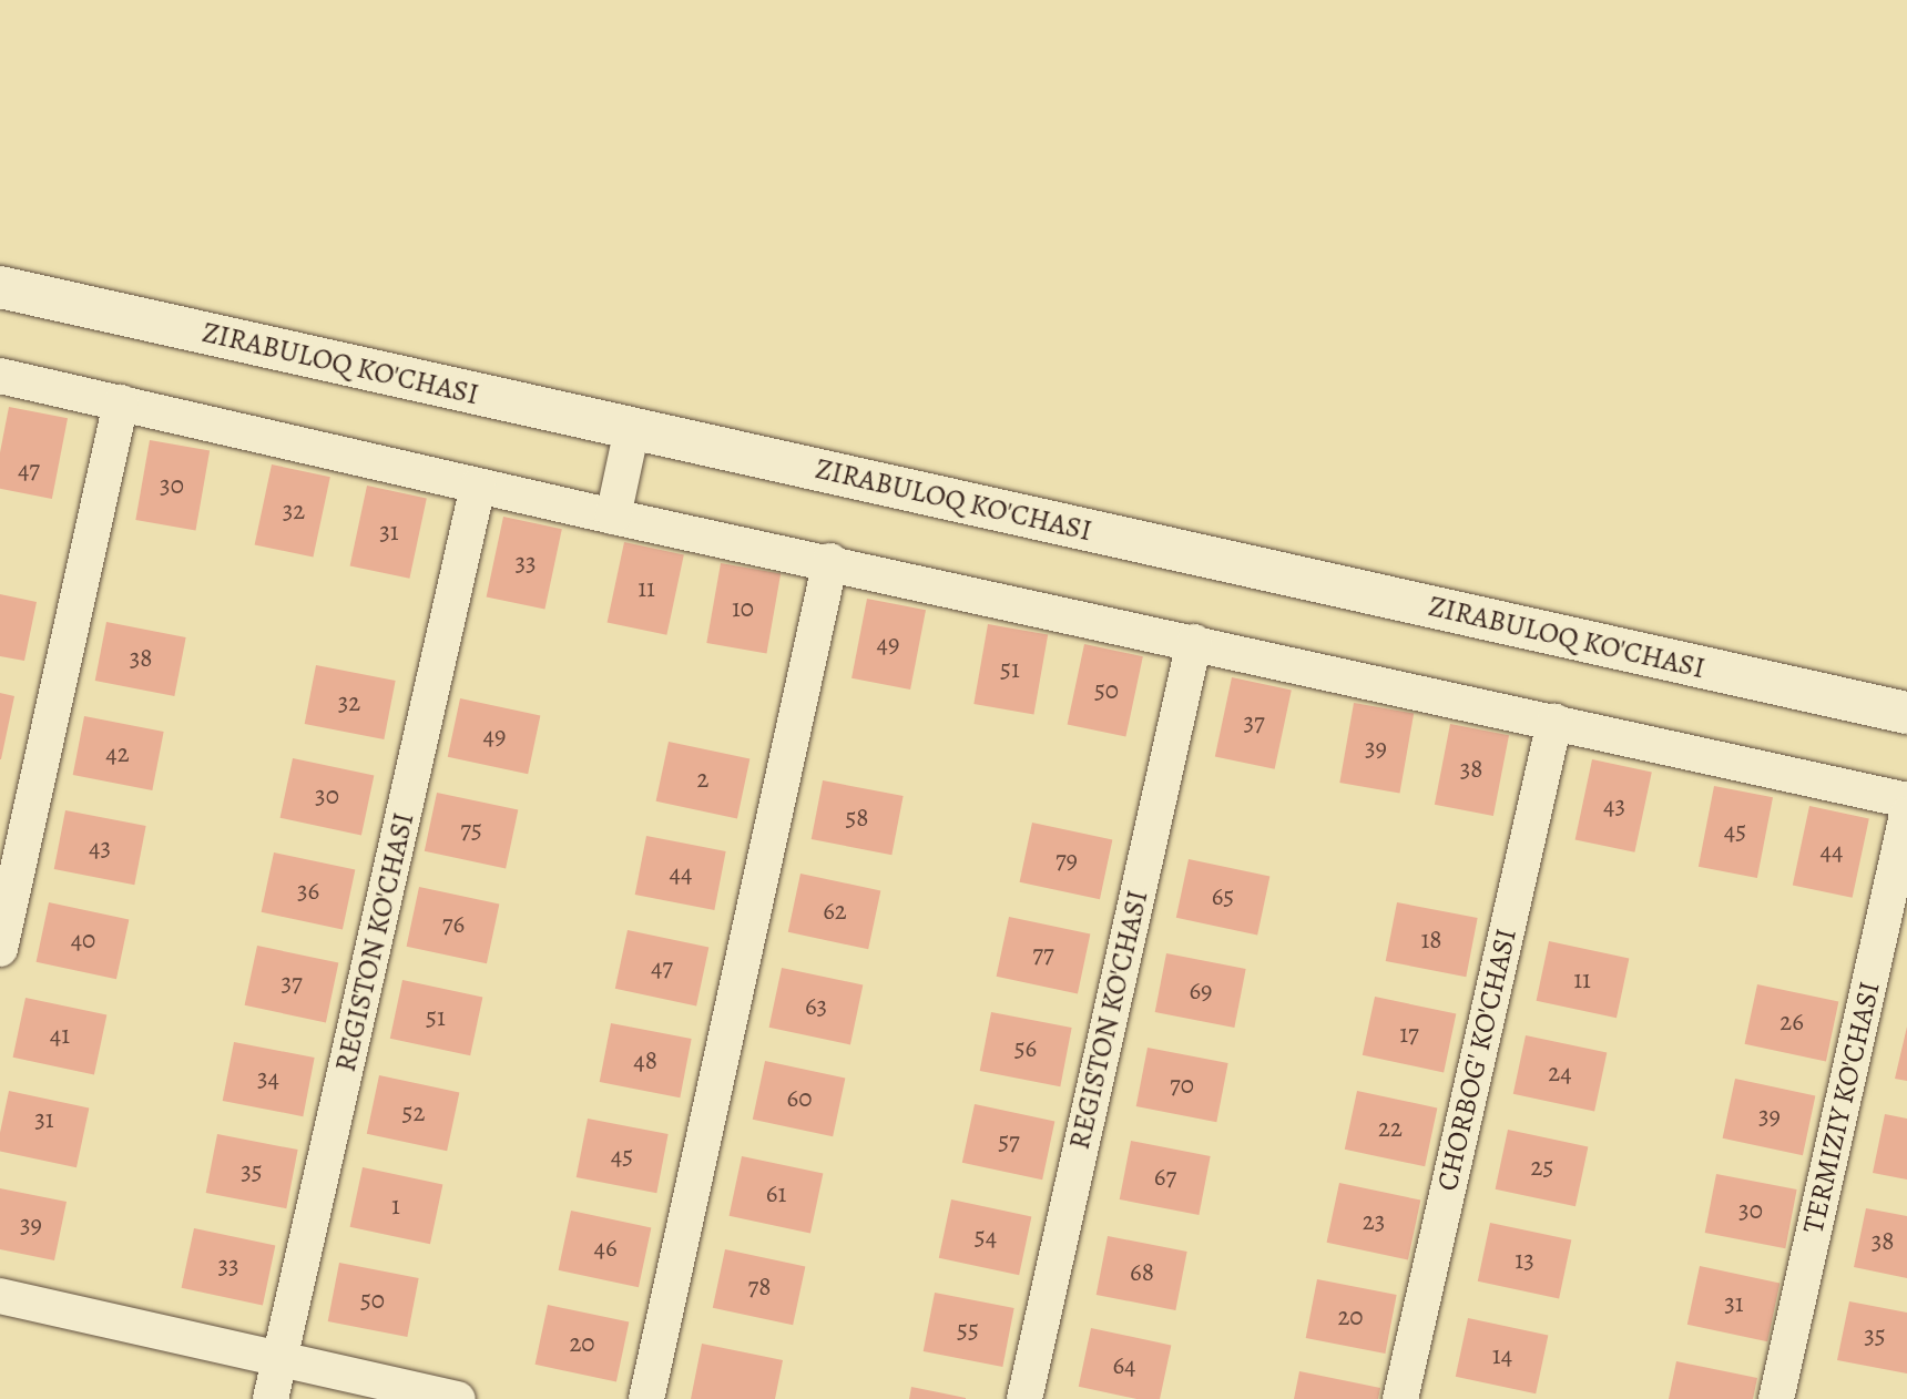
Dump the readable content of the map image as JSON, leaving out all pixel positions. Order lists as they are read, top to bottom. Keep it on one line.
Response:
{"streets":{"street":["ZIRABULOQ KO'CHASI","REGISTON KO'CHASI","CHORBOG' KO'CHASI","TERMIZIY KO'CHASI"]},"house_numbers":["47","30","32","31","33","11","10","49","38","51","50","32","37","49","39","42","38","2","30","43","58","75","45","43","44","79","44","36","65","62","76","40","18","77","47","11","37","69","63","51","26","17","41","56","48","24","34","70","60","52","39","31","22","57","45","25","35","67","61","1","30","23","39","54","38","46","13","33","68","78","50","31","20","55","35","20","14","64"]}
